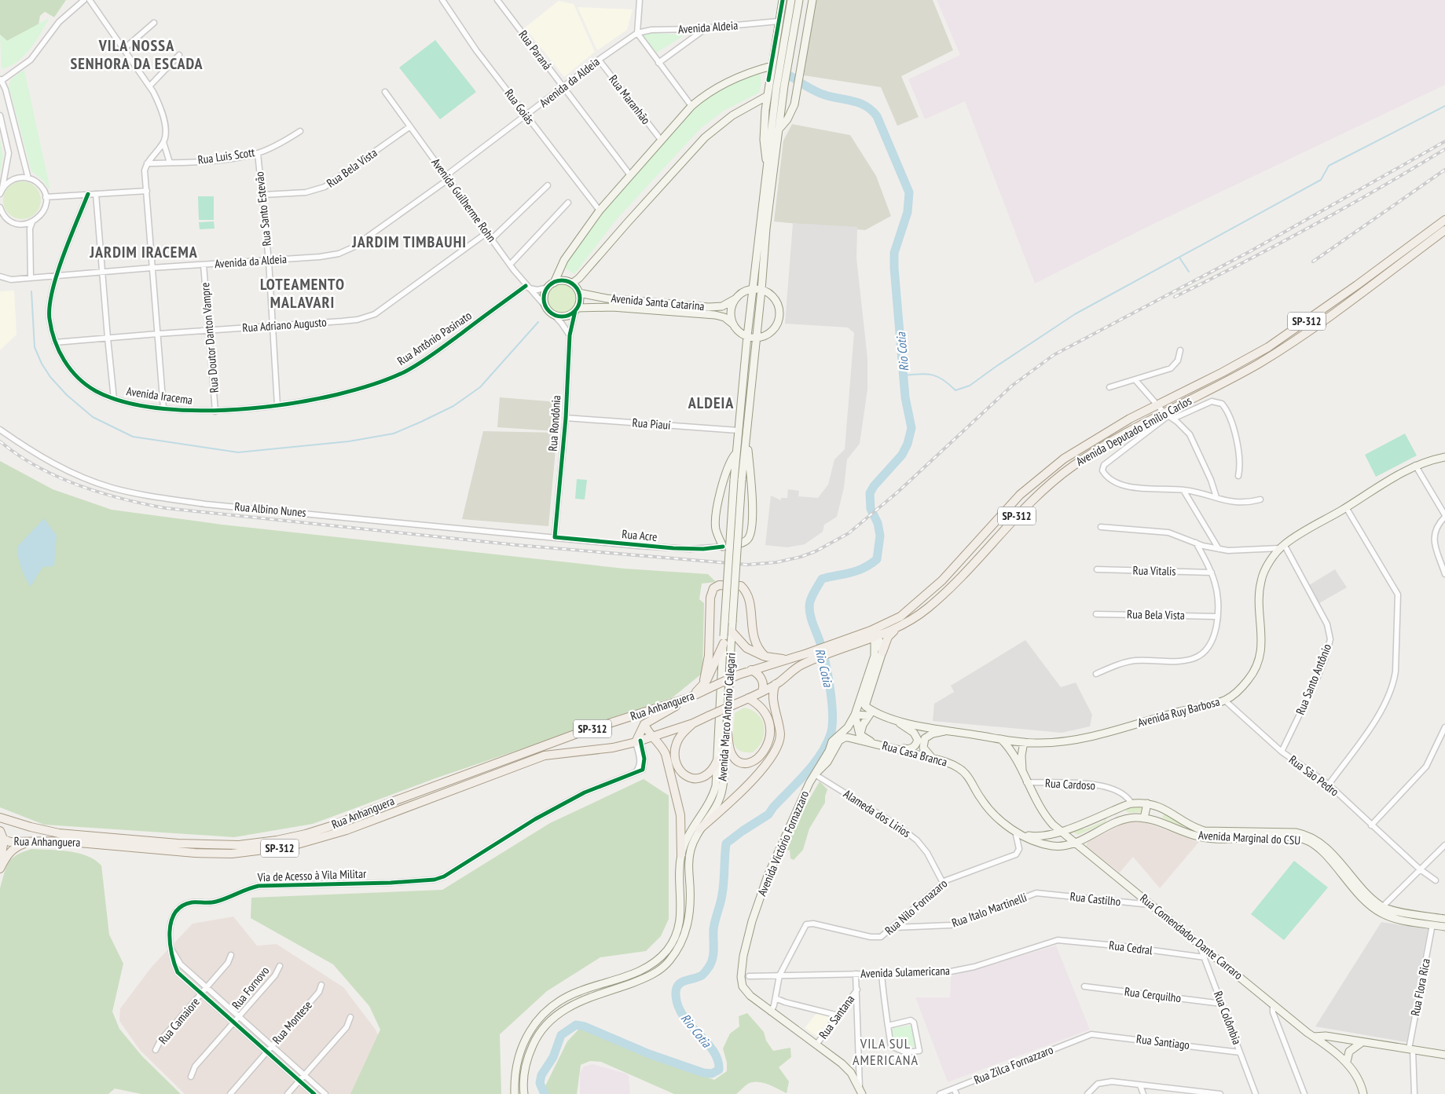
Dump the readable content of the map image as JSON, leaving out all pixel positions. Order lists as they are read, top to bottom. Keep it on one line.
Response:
{"streets":{"main road":["Avenida Santa Catarina","SP-312","Avenida Deputado Emílio Carlos","Rua Anhanguera","Avenida Ruy Barbosa","Avenida Marco Antonio Calegari","Rua Casa Branca","Avenida Marginal do CSU","Avenida Victório Fornazzaro","Rua Comendador Dante Carraro"],"street":["Avenida Aldeia","Rua Paraná","Avenida da Aldeia","Rua Maranhão","Rua Goiás","Rua Luis Scott","Rua Bela Vista","Avenida Guilherme Rohn","Rua Santo Estevão","Rua Adriano Augusto","Rua Doutor Danton Vampre","Rua Antônio Pasinato","Avenida Iracema","Rua Rondônia","Rua Piauí","Rua Albino Nunes","Rua Acre","Rua Vitalis","Rua Santo Antônio","Rua São Pedro","Rua Cardoso","Alameda dos Lirios","Via de Acesso à Vila Militar","Rua Castilho","Rua Nilo Fornazaro","Rua Italo Martinelli","Rua Cedral","Avenida Sulamericana","Rua Flora Rica","Rua Fornovo","Rua Cerquilho","Rua Santana","Rua Colômbia","Rua Camaiore","Rua Montese","Rua Santiago","Rua Zilca Fornazzaro"]},"crossings":[["Avenida Aldeia","Avenida da Aldeia"],["Rua Paraná","Avenida da Aldeia"],["Avenida da Aldeia","Rua Maranhão"],["Avenida da Aldeia","Rua Goiás"],["Avenida da Aldeia","Avenida Guilherme Rohn"],["Avenida da Aldeia","Rua Santo Estevão"],["Avenida da Aldeia","Rua Doutor Danton Vampre"],["Avenida da Aldeia","Avenida Iracema"],["Rua Luis Scott","Rua Santo Estevão"],["Rua Bela Vista","Avenida Guilherme Rohn"],["Rua Bela Vista","Rua Santo Estevão"],["Avenida Guilherme Rohn","Avenida Santa Catarina"],["Avenida Guilherme Rohn","Rua Adriano Augusto"],["Avenida Guilherme Rohn","Rua Antônio Pasinato"],["Avenida Guilherme Rohn","Rua Rondônia"],["Rua Santo Estevão","Rua Adriano Augusto"],["Rua Santo Estevão","Rua Antônio Pasinato"],["Rua Santo Estevão","Avenida Iracema"],["Avenida Santa Catarina","Rua Rondônia"],["Avenida Santa Catarina","Avenida Marco Antonio Calegari"],["Rua Adriano Augusto","Rua Doutor Danton Vampre"],["Rua Adriano Augusto","Avenida Iracema"],["Rua Doutor Danton Vampre","Avenida Iracema"],["Rua Antônio Pasinato","Avenida Iracema"],["Rua Rondônia","Rua Piauí"],["Rua Rondônia","Rua Albino Nunes"],["Rua Rondônia","Rua Acre"],["Rua Piauí","Avenida Marco Antonio Calegari"],["Avenida Deputado Emílio Carlos","Rua Anhanguera"],["Rua Albino Nunes","Rua Acre"],["Rua Santo Antônio","Avenida Ruy Barbosa"],["Rua Santo Antônio","Rua São Pedro"],["Rua Anhanguera","Via de Acesso à Vila Militar"],["Avenida Ruy Barbosa","Rua São Pedro"],["Avenida Ruy Barbosa","Avenida Victório Fornazzaro"],["Avenida Ruy Barbosa","Rua Comendador Dante Carraro"],["Rua Casa Branca","Avenida Marginal do CSU"],["Rua Casa Branca","Rua Nilo Fornazaro"],["Rua Casa Branca","Rua Comendador Dante Carraro"],["Rua Cardoso","Avenida Marginal do CSU"],["Rua Cardoso","Rua Comendador Dante Carraro"],["Alameda dos Lirios","Avenida Victório Fornazzaro"],["Alameda dos Lirios","Rua Nilo Fornazaro"],["Avenida Marginal do CSU","Rua Comendador Dante Carraro"],["Avenida Victório Fornazzaro","Rua Santana"],["Via de Acesso à Vila Militar","Rua Fornovo"],["Via de Acesso à Vila Militar","Rua Camaiore"],["Via de Acesso à Vila Militar","Rua Montese"],["Rua Castilho","Rua Italo Martinelli"],["Rua Castilho","Rua Comendador Dante Carraro"],["Rua Nilo Fornazaro","Rua Italo Martinelli"],["Rua Nilo Fornazaro","Avenida Sulamericana"],["Rua Comendador Dante Carraro","Rua Colômbia"],["Rua Cedral","Avenida Sulamericana"],["Rua Cedral","Rua Colômbia"],["Rua Cerquilho","Rua Colômbia"],["Rua Colômbia","Rua Santiago"],["Rua Santiago","Rua Zilca Fornazzaro"]],"districts":["VILA NOSSA SENHORA DA ESCADA","JARDIM TIMBAUHI","JARDIM IRACEMA","LOTEAMENTO MALAVARI","ALDEIA","VILA SUL AMERICANA"],"water":["Rio Cotia"]}
